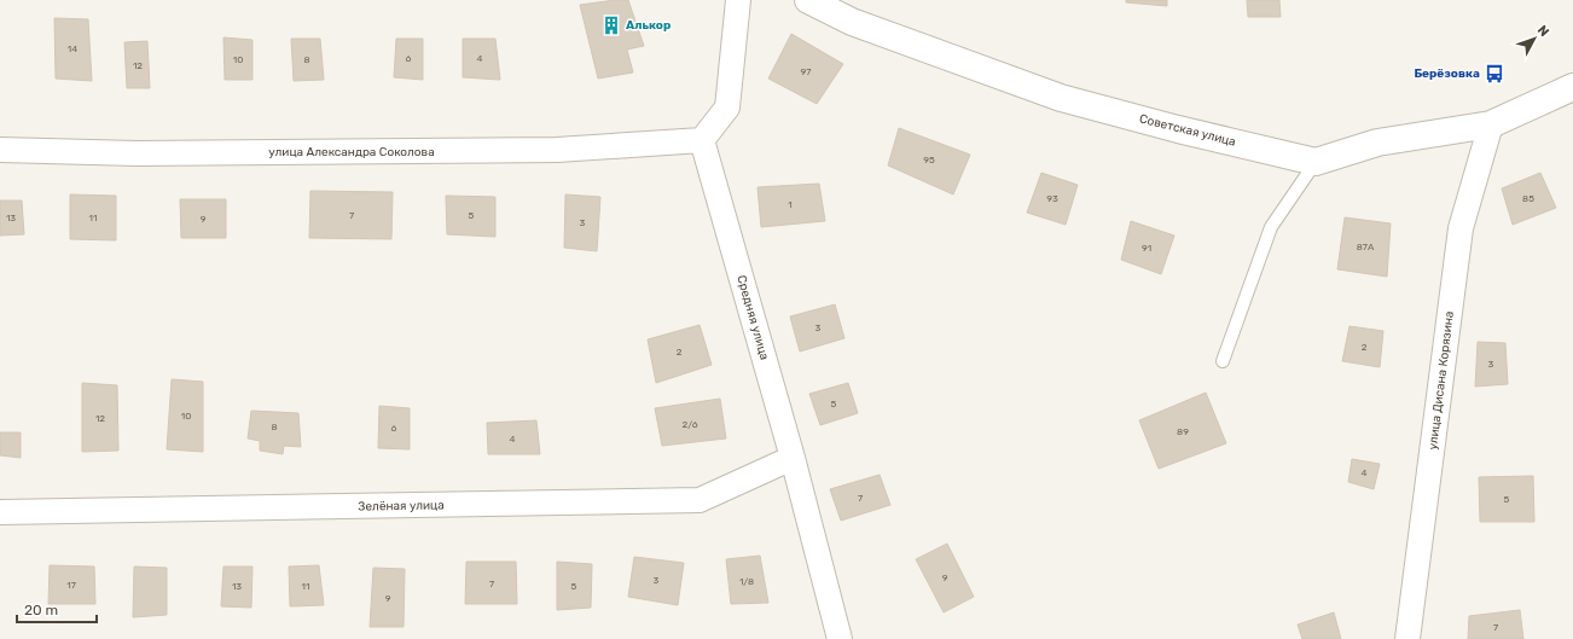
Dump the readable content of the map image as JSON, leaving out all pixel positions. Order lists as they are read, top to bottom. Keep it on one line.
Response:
{"streets":{"street":["Советская улица","улица Александра Соколова","Средняя улица","улица Дисана Корязина","Зелёная улица"]},"crossings":[["улица Александра Соколова","Средняя улица"],["Средняя улица","Зелёная улица"]],"places":{"building":["Алькор"],"bus stop":["Берёзовка"]},"house_numbers":["14","6","4","10","8","12","97","95","93","85","1","7","5","13","11","9","3","87А","91","3","2","2","3","5","10","12","2/6","8","6","89","4","4","7","5","9","3","1/8","7","17","13","11","5","9","7"],"scale_bar":"20 m","north":"top right"}
